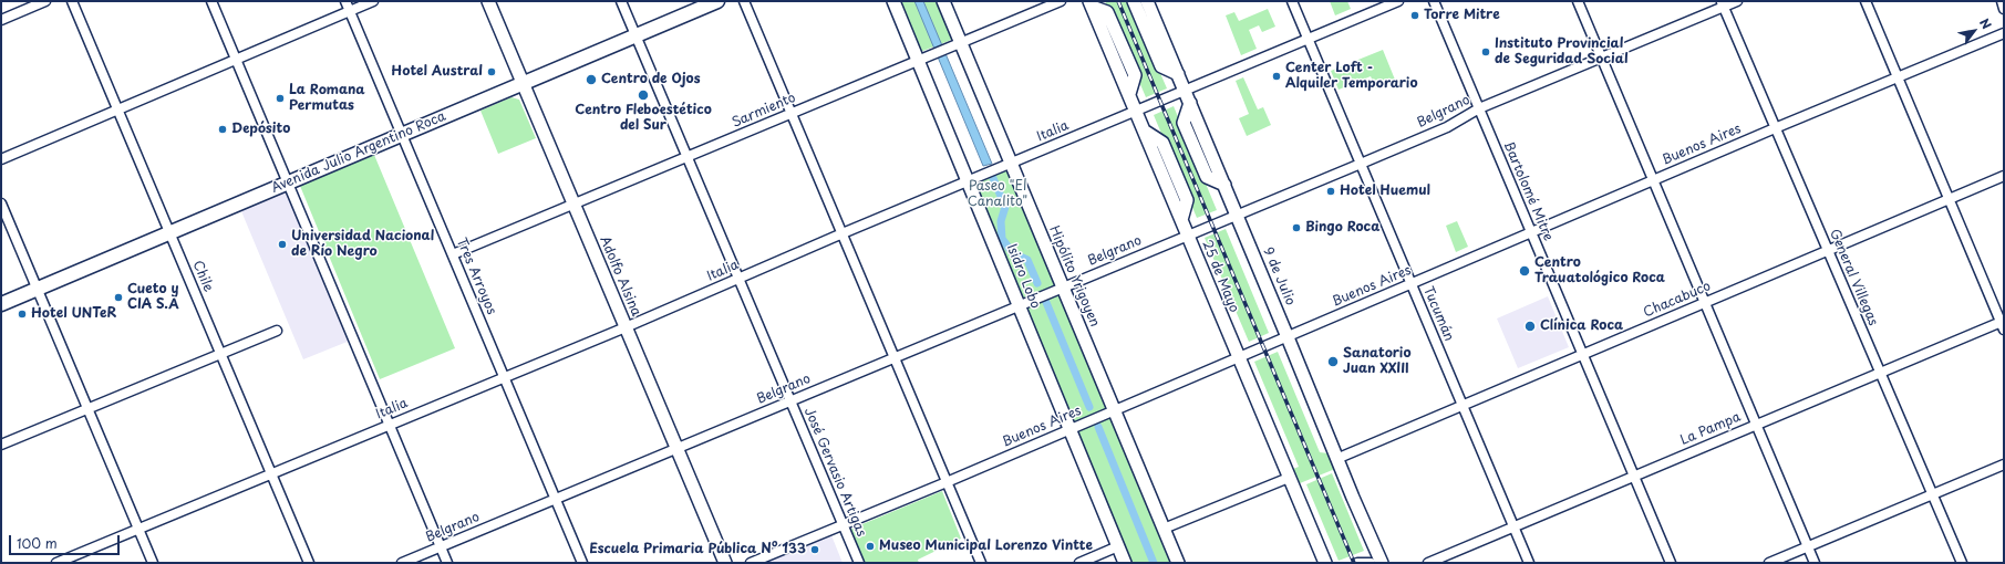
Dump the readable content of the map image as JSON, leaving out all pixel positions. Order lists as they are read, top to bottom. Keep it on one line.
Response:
{"streets":{"main road":["Avenida Julio Argentino Roca","Adolfo Alsina","Isidro Lobo","Hipólito Yrigoyen","25 de Mayo","9 de Julio"],"street":["Sarmiento","Belgrano","Italia","Buenos Aires","Bartolomé Mitre","Chile","Tres Arroyos","General Villegas","Chacabuco","Tucumán","La Pampa","José Gervasio Artigas"]},"crossings":[["Sarmiento","Tres Arroyos"],["Sarmiento","Adolfo Alsina"],["Sarmiento","Isidro Lobo"],["Sarmiento","Hipólito Yrigoyen"],["Sarmiento","José Gervasio Artigas"],["Belgrano","Bartolomé Mitre"],["Belgrano","Tres Arroyos"],["Belgrano","Adolfo Alsina"],["Belgrano","Isidro Lobo"],["Belgrano","Hipólito Yrigoyen"],["Belgrano","25 de Mayo"],["Belgrano","9 de Julio"],["Belgrano","General Villegas"],["Belgrano","Tucumán"],["Belgrano","José Gervasio Artigas"],["Italia","Chile"],["Italia","Tres Arroyos"],["Italia","Adolfo Alsina"],["Italia","Isidro Lobo"],["Italia","Hipólito Yrigoyen"],["Italia","25 de Mayo"],["Italia","9 de Julio"],["Italia","Tucumán"],["Italia","José Gervasio Artigas"],["Buenos Aires","Bartolomé Mitre"],["Buenos Aires","Isidro Lobo"],["Buenos Aires","Hipólito Yrigoyen"],["Buenos Aires","25 de Mayo"],["Buenos Aires","9 de Julio"],["Buenos Aires","General Villegas"],["Buenos Aires","Tucumán"],["Buenos Aires","José Gervasio Artigas"],["Avenida Julio Argentino Roca","Chile"],["Avenida Julio Argentino Roca","Tres Arroyos"],["Avenida Julio Argentino Roca","Adolfo Alsina"],["Avenida Julio Argentino Roca","José Gervasio Artigas"],["Bartolomé Mitre","Chacabuco"],["Bartolomé Mitre","La Pampa"],["9 de Julio","Chacabuco"],["General Villegas","Chacabuco"],["General Villegas","La Pampa"],["Chacabuco","Tucumán"],["Tucumán","La Pampa"]],"parks":["Paseo \"El Canalito\""],"places":["Torre Mitre","Instituto Provincial de Seguridad Social","Hotel Austral","Center Loft - Alquiler Temporario","Centro de Ojos","Centro Fleboestético del Sur","La Romana Permutas","Depósito","Hotel Huemul","Bingo Roca","Universidad Nacional de Río Negro","Centro Trauatológico Roca","Cueto y CIA S.A","Hotel UNTeR","Clínica Roca","Sanatorio Juan XXIII","Museo Municipal Lorenzo Vintte","Escuela Primaria Pública Nº 133"],"scale_bar":"100 m","north":"top right"}
